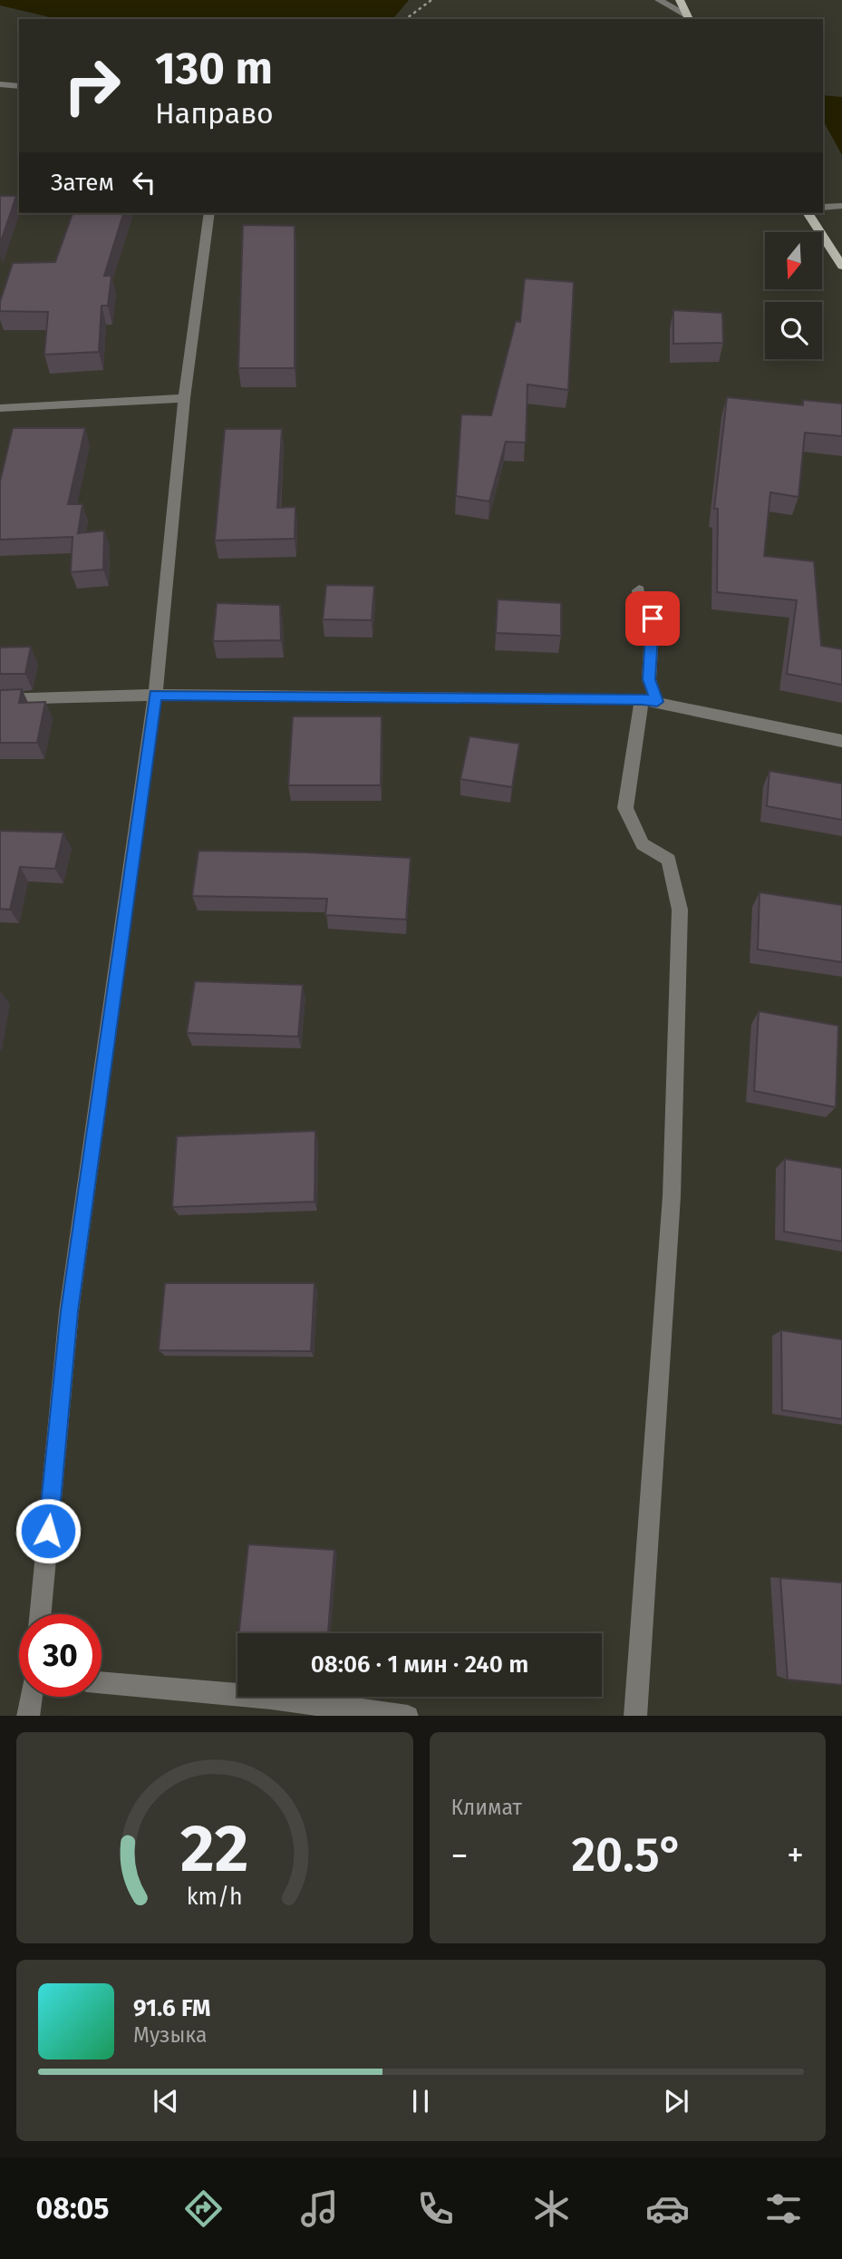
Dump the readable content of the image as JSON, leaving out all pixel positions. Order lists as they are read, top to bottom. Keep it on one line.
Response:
{"north":"bottom","page":{"turn":["130 m","Направо"],"then":"Затем","limit":"30","trip":"08:06 · 1 мин · 240 m","tile":"Климат","heat":["−","20.5°","+"],"song":["91.6 FM","Музыка"],"tabs":"08:05","gauge":["22","km/h"]}}
